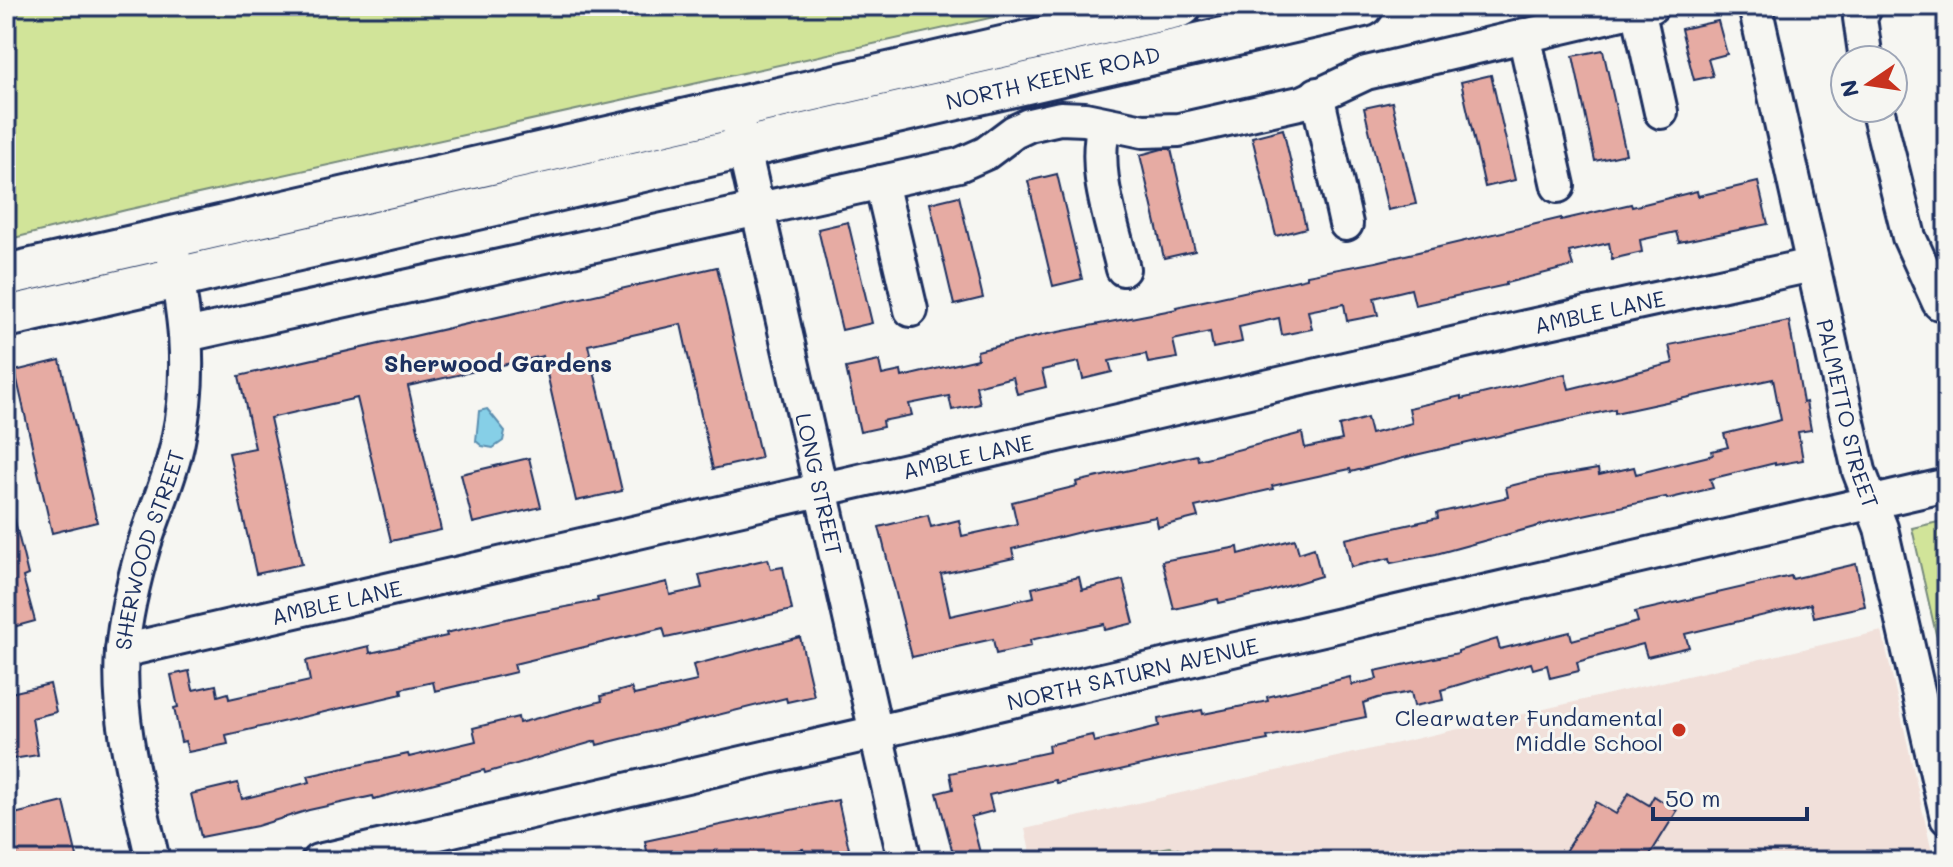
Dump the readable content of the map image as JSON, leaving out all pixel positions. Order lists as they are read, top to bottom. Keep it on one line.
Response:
{"streets":{"main road":["NORTH KEENE ROAD"],"street":["AMBLE LANE","PALMETTO STREET","LONG STREET","SHERWOOD STREET","NORTH SATURN AVENUE"]},"crossings":[["NORTH KEENE ROAD","LONG STREET"],["NORTH KEENE ROAD","SHERWOOD STREET"],["AMBLE LANE","PALMETTO STREET"],["AMBLE LANE","LONG STREET"],["AMBLE LANE","SHERWOOD STREET"],["PALMETTO STREET","NORTH SATURN AVENUE"],["LONG STREET","NORTH SATURN AVENUE"]],"districts":["Sherwood Gardens"],"places":["Clearwater Fundamental Middle School"],"scale_bar":"50 m","north":"left"}
